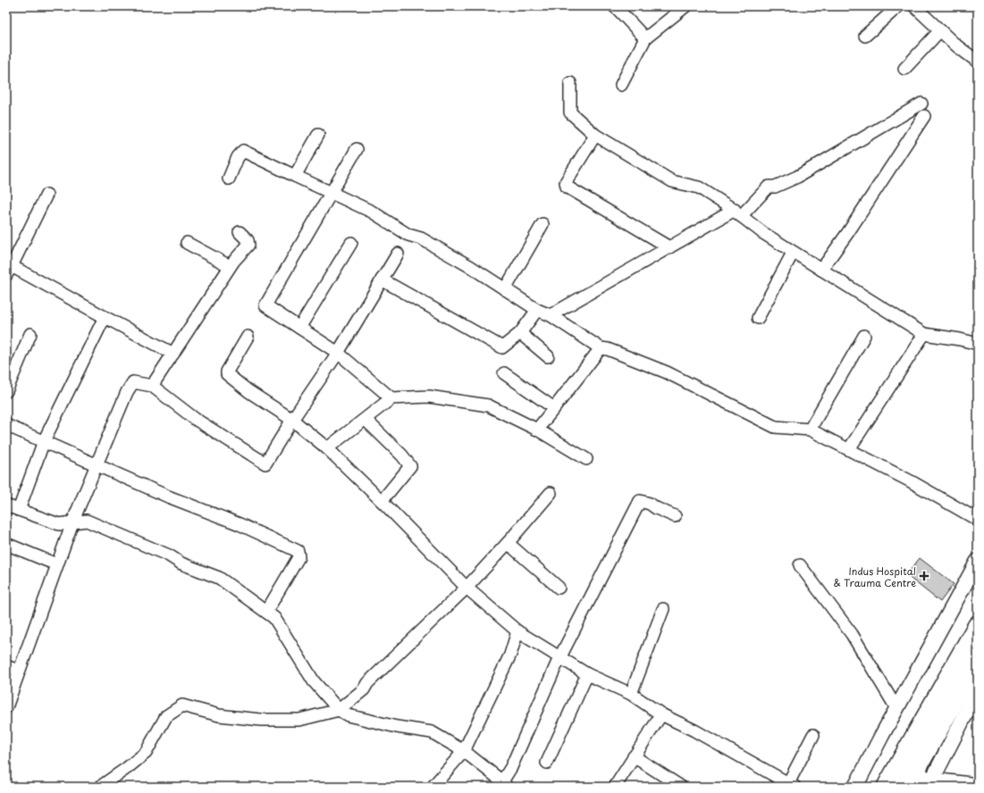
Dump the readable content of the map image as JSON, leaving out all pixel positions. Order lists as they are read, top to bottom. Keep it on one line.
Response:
{"places":{"health":["Indus Hospital & Trauma Centre"]}}
